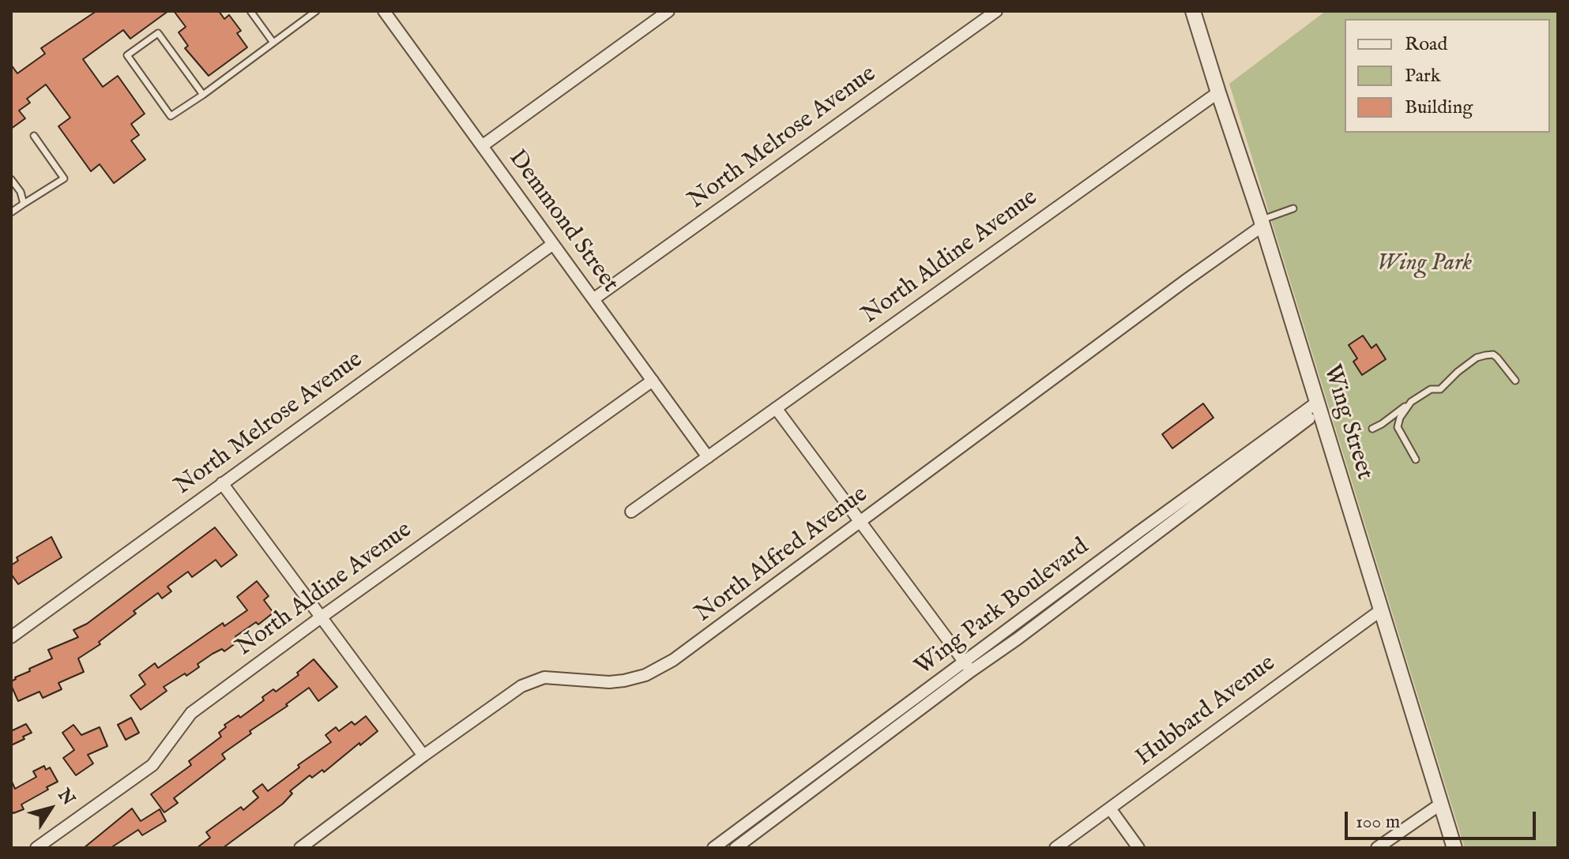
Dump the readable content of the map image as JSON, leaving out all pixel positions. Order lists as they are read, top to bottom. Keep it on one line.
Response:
{"streets":{"street":["North Melrose Avenue","Demmond Street","North Aldine Avenue","Wing Street","North Alfred Avenue","Wing Park Boulevard","Hubbard Avenue"]},"crossings":[["North Melrose Avenue","Demmond Street"],["Demmond Street","North Aldine Avenue"],["North Aldine Avenue","Wing Street"],["Wing Street","North Alfred Avenue"],["Wing Street","Wing Park Boulevard"],["Wing Street","Hubbard Avenue"]],"parks":["Wing Park"],"legend":["Road","Park","Building"],"scale_bar":"100 m","north":"top right"}
